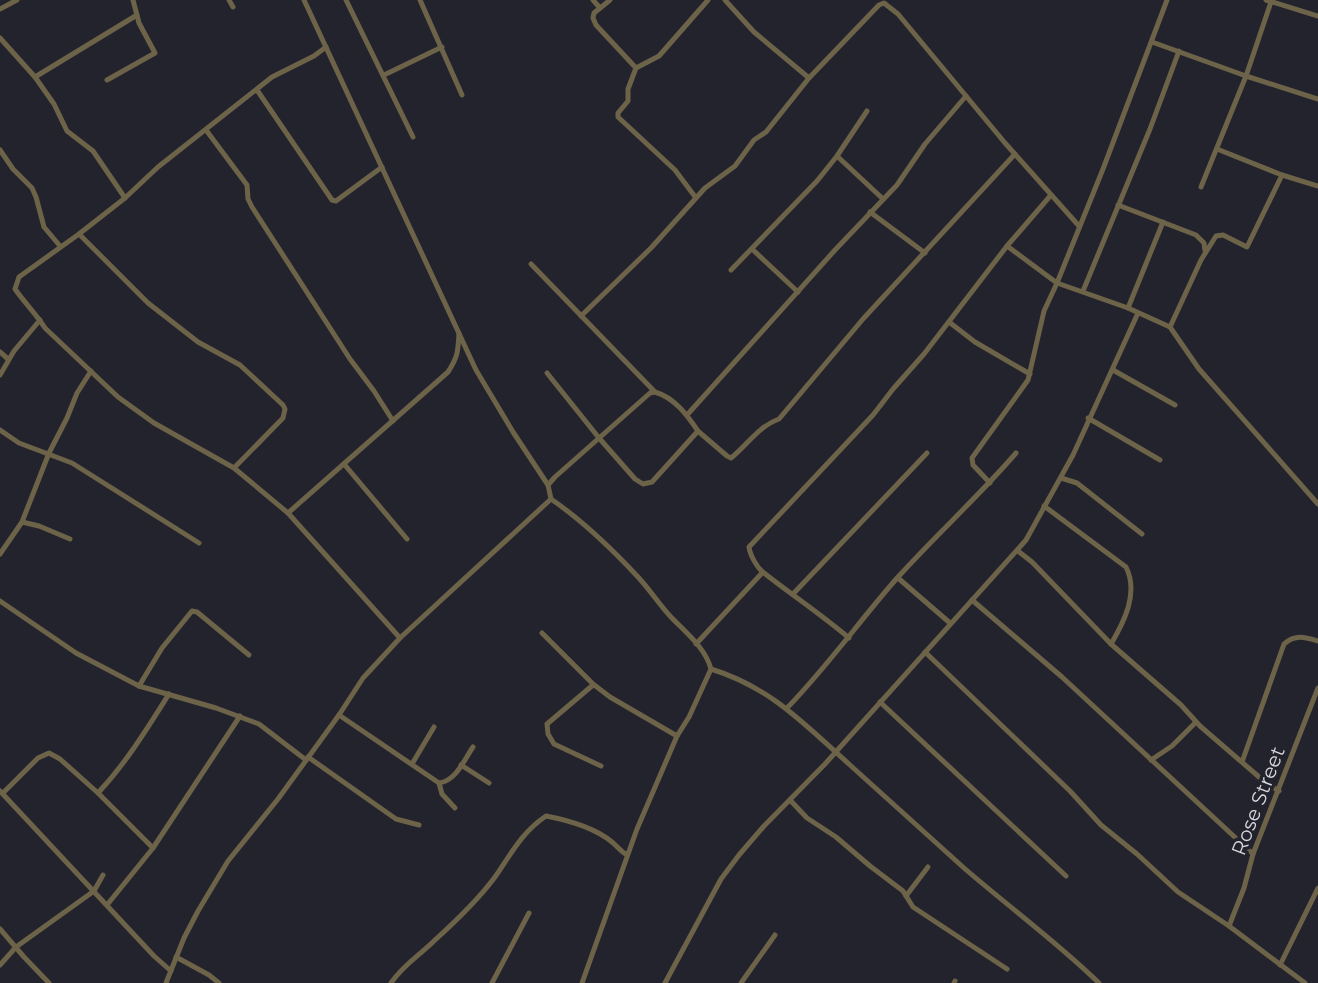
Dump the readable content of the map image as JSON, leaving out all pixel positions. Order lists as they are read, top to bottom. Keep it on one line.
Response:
{"streets":{"street":["Rose Street"]}}
